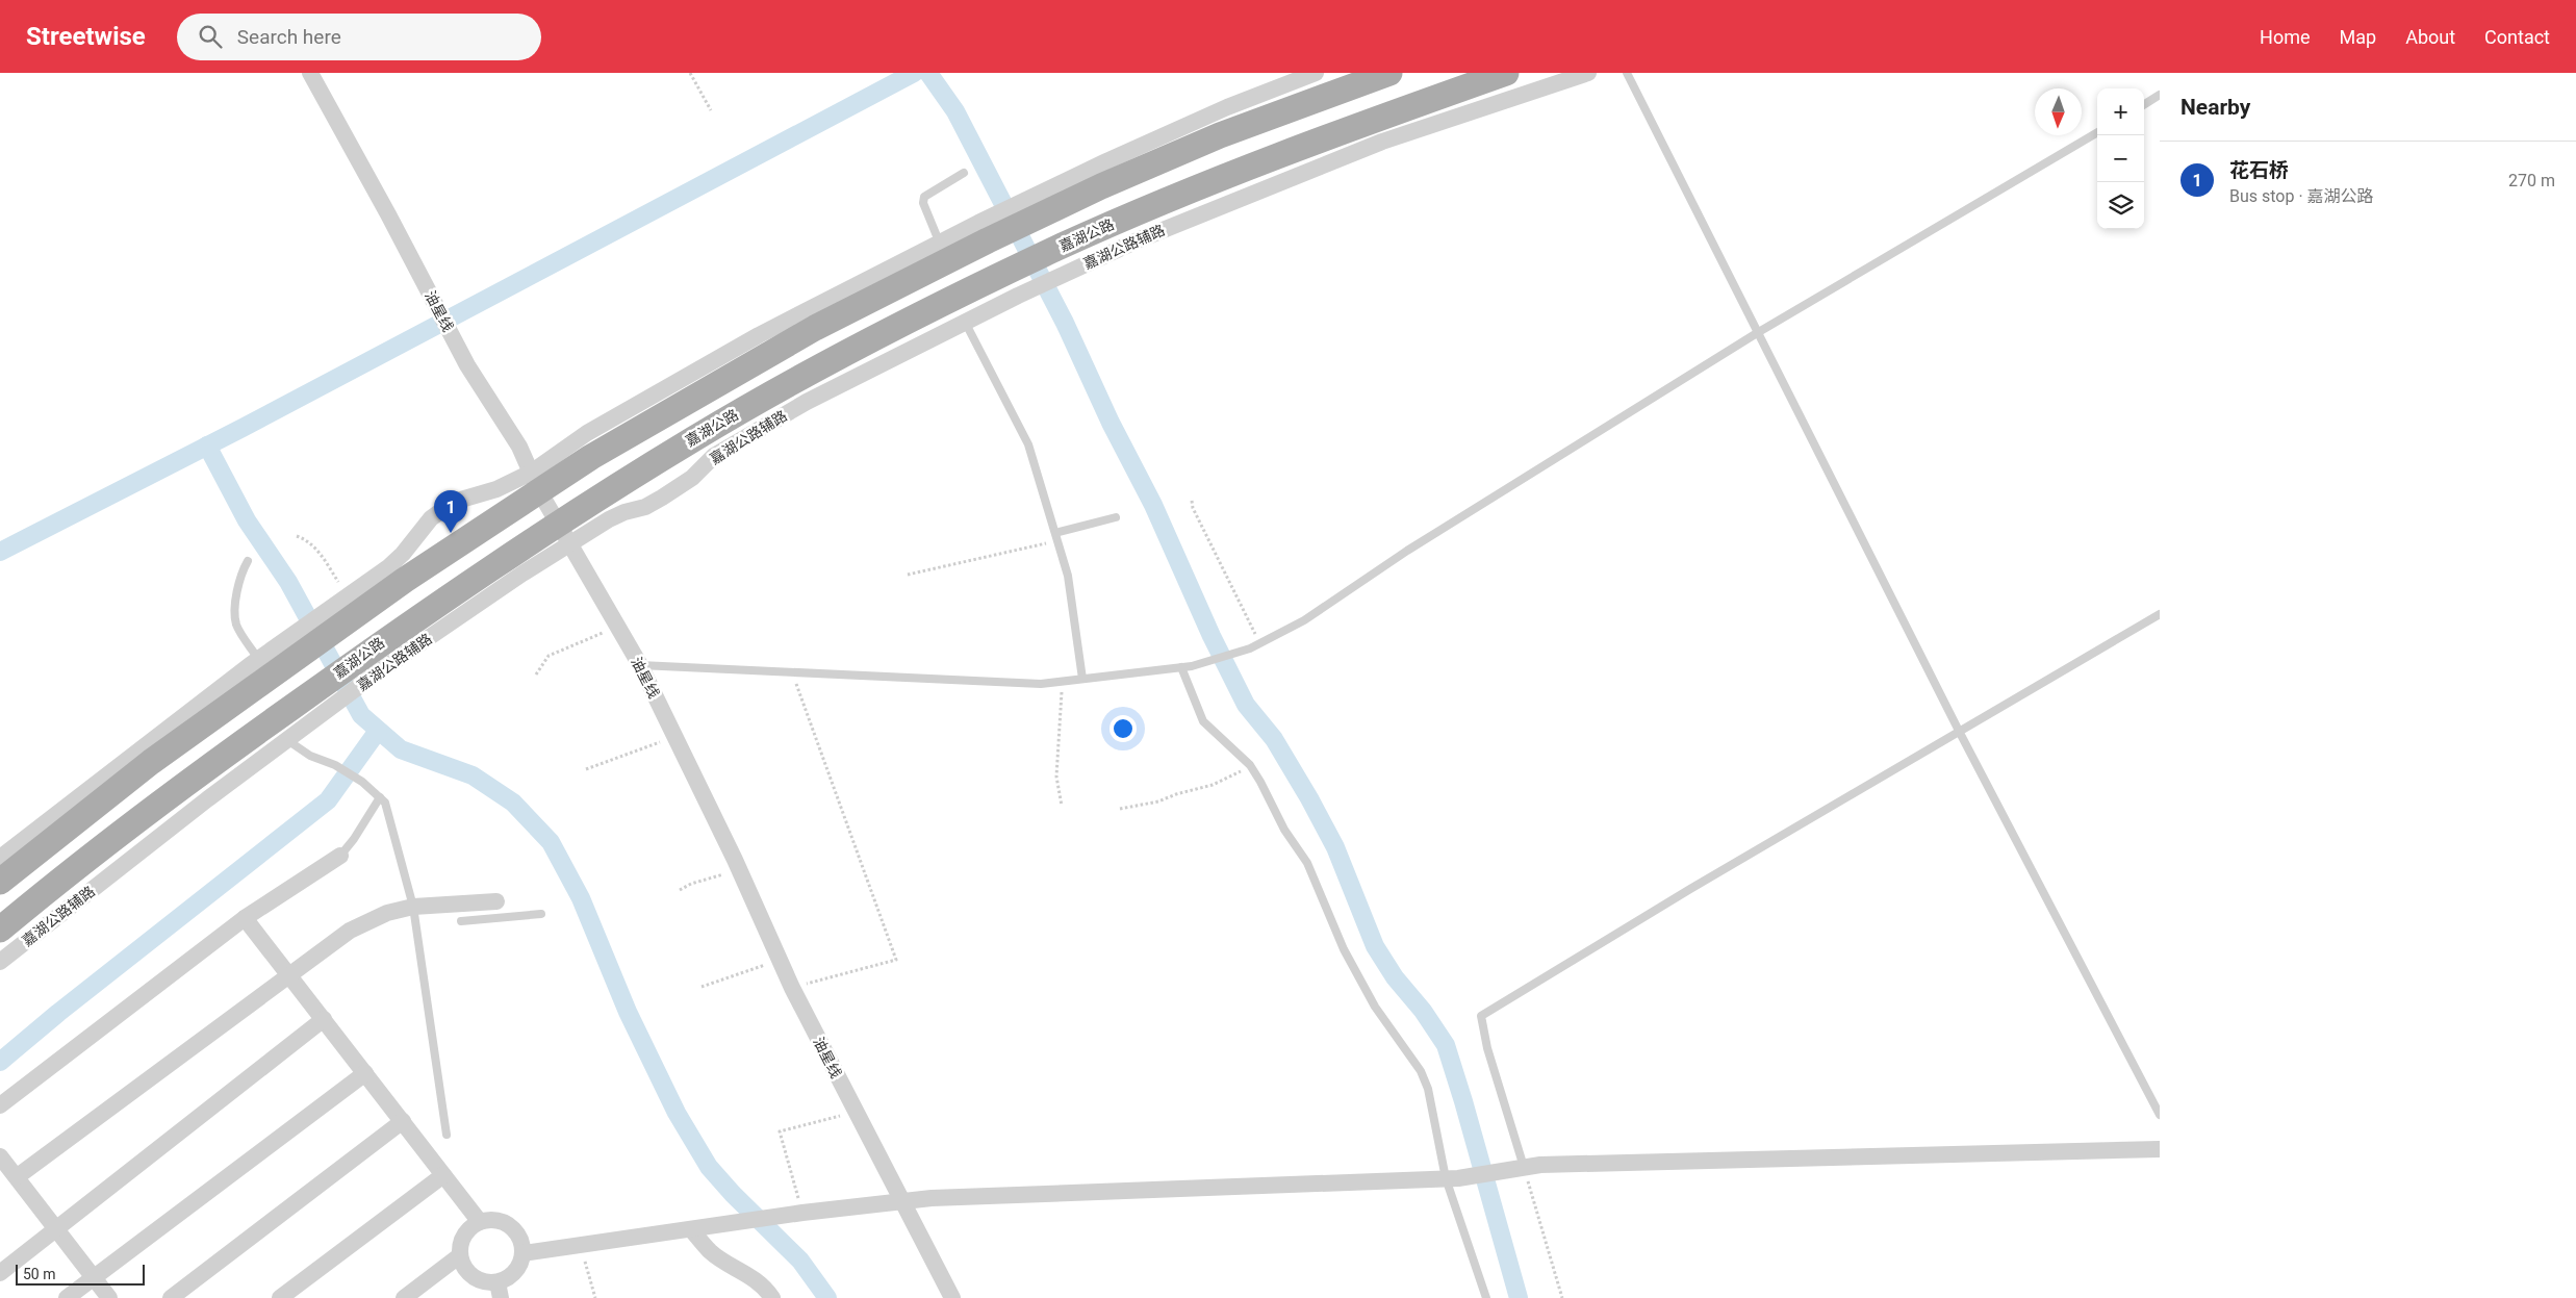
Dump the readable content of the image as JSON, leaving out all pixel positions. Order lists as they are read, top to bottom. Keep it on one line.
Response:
{"streets":{"main road":["嘉湖公路"],"street":["嘉湖公路辅路","油星线"]},"crossings":[["嘉湖公路","嘉湖公路辅路"],["嘉湖公路","油星线"],["嘉湖公路辅路","油星线"]],"scale_bar":"50 m","north":"bottom","page":{"header":"Streetwise","search":"Search here","nav":["Home","Map","About","Contact"],"heading":"Nearby","map_buttons":["+","−"],"list":[{"mark":"1","name":"花石桥","note":"Bus stop · 嘉湖公路","value":"270 m"}],"pins":"1","scale":"50 m"}}
